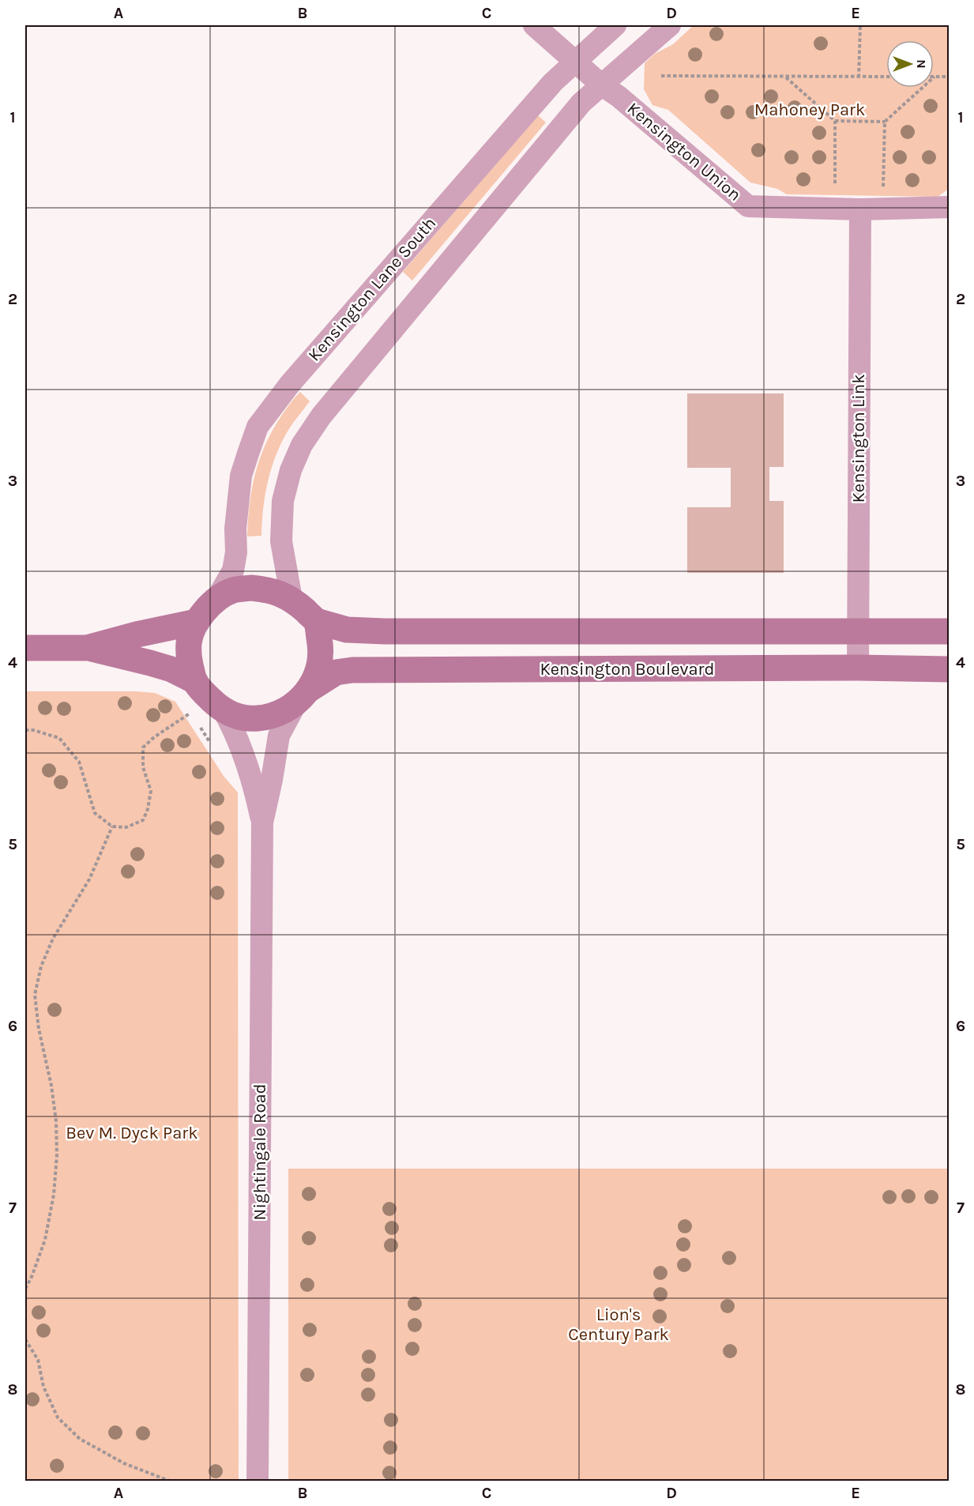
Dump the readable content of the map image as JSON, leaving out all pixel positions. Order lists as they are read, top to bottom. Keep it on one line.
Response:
{"streets":{"street":["Kensington Union","Kensington Lane South","Kensington Link","Kensington Boulevard","Nightingale Road"]},"crossings":[["Kensington Union","Kensington Lane South"],["Kensington Union","Kensington Link"],["Kensington Lane South","Kensington Boulevard"],["Kensington Lane South","Nightingale Road"],["Kensington Link","Kensington Boulevard"],["Kensington Boulevard","Nightingale Road"]],"parks":["Mahoney Park","Bev M. Dyck Park","Lion's Century Park"],"north":"right","grid":{"columns":["A","B","C","D","E"],"rows":["1","2","3","4","5","6","7","8"]}}
